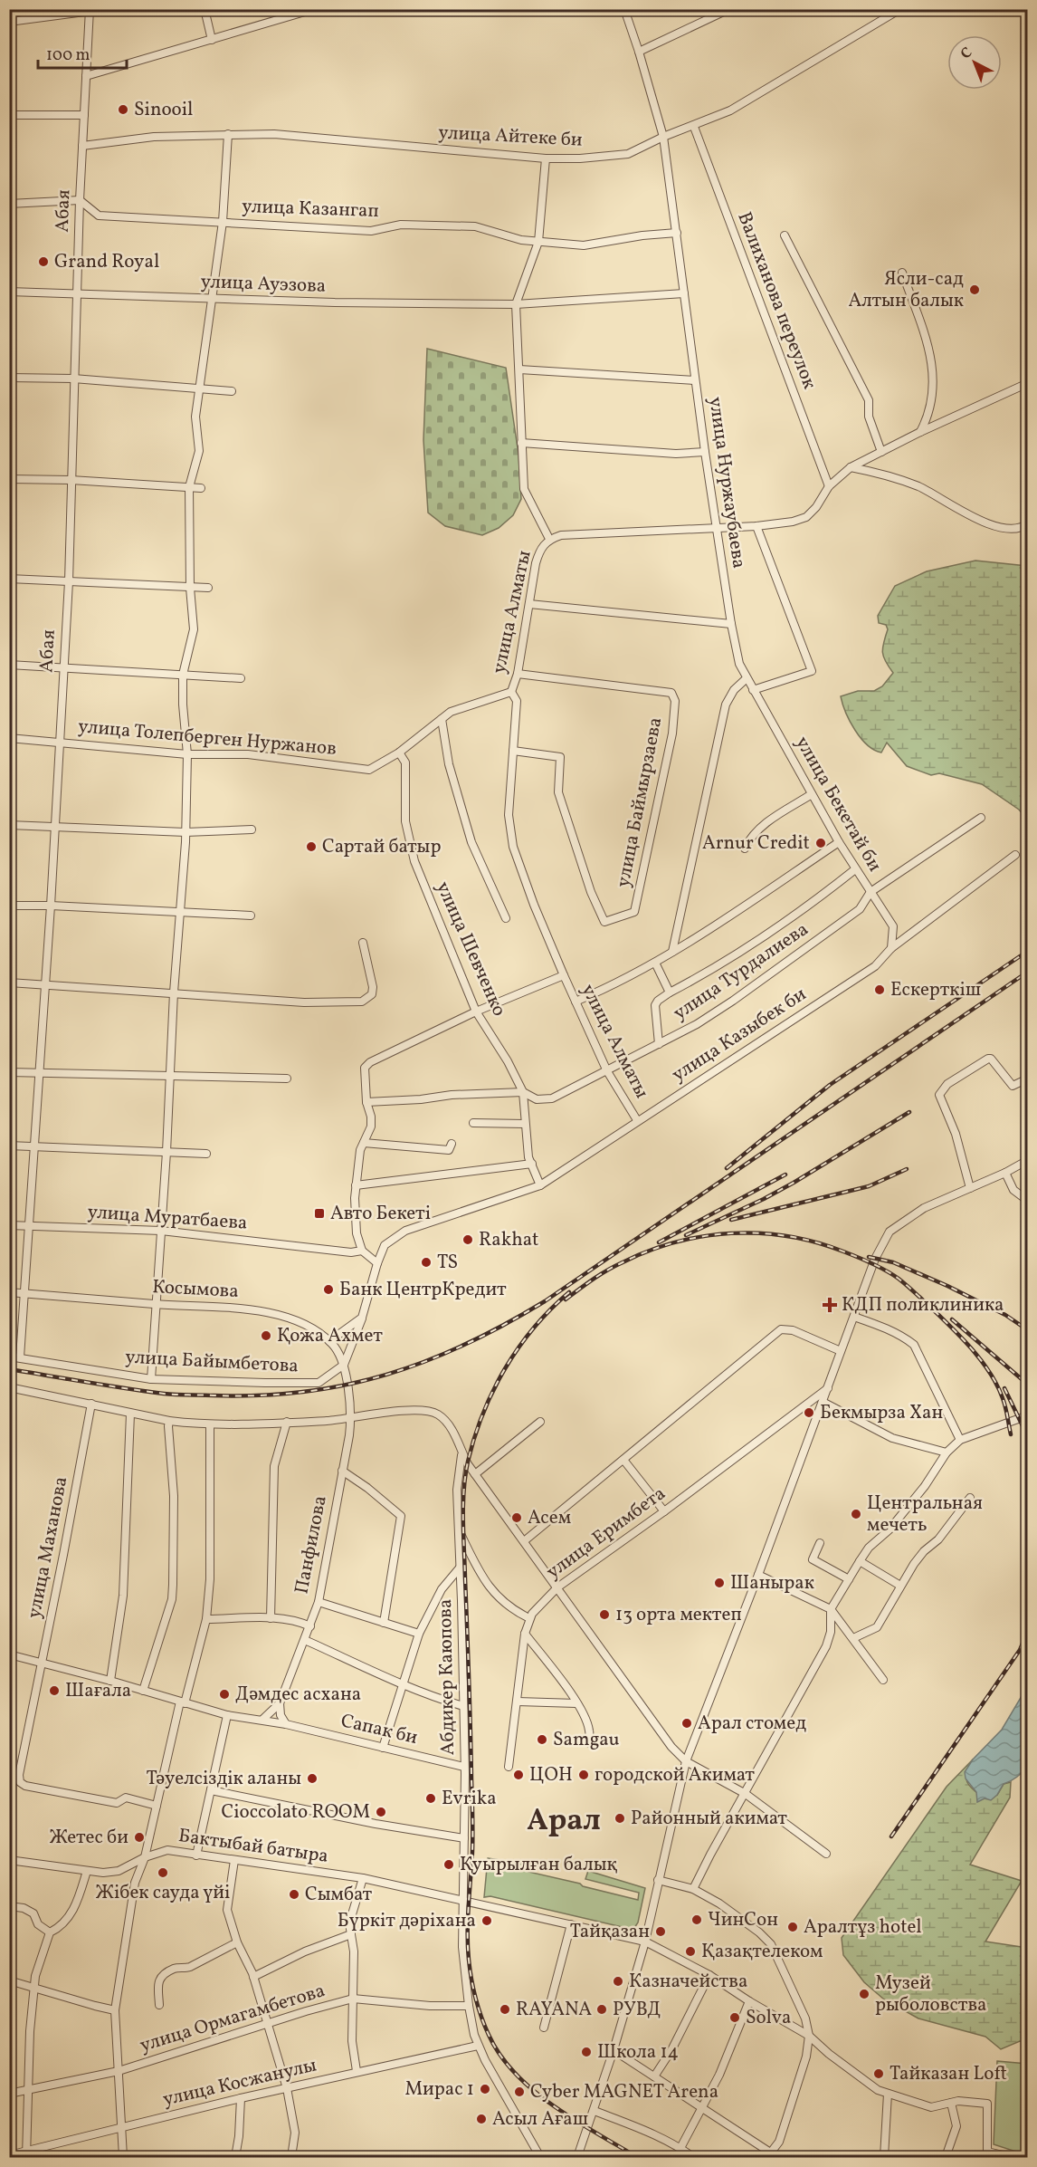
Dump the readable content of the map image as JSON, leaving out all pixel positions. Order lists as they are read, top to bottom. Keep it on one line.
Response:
{"streets":{"street":["улица Айтеке би","улица Казангап","Абая","улица Ауэзова","Валиханова переулок","улица Нуржаубаева","улица Алматы","улица Толепберген Нуржанов","улица Баймырзаева","улица Бекетай би","улица Шевченко","улица Турдалиева","улица Казыбек би","улица Муратбаева","Косымова","улица Байымбетова","улица Еримбета","Панфилова","улица Маханова","Абдикер Каюпова","Сапак би","Бактыбай батыра","улица Ормагамбетова","улица Косжанулы"]},"crossings":[["улица Айтеке би","Абая"],["улица Айтеке би","Валиханова переулок"],["улица Айтеке би","улица Нуржаубаева"],["улица Айтеке би","улица Алматы"],["улица Казангап","Абая"],["улица Казангап","улица Нуржаубаева"],["улица Казангап","улица Алматы"],["Абая","улица Ауэзова"],["Абая","улица Толепберген Нуржанов"],["Абая","улица Муратбаева"],["Абая","Косымова"],["Абая","улица Байымбетова"],["улица Ауэзова","улица Нуржаубаева"],["улица Ауэзова","улица Алматы"],["улица Нуржаубаева","улица Бекетай би"],["улица Алматы","улица Толепберген Нуржанов"],["улица Алматы","улица Баймырзаева"],["улица Алматы","улица Турдалиева"],["улица Алматы","улица Казыбек би"],["улица Толепберген Нуржанов","улица Шевченко"],["улица Бекетай би","улица Турдалиева"],["улица Бекетай би","улица Казыбек би"],["улица Шевченко","улица Турдалиева"],["улица Шевченко","улица Казыбек би"],["улица Казыбек би","Косымова"],["улица Казыбек би","улица Байымбетова"],["улица Казыбек би","Панфилова"],["Косымова","улица Байымбетова"],["Косымова","Панфилова"],["улица Байымбетова","Панфилова"],["улица Маханова","Сапак би"],["Абдикер Каюпова","Сапак би"],["Абдикер Каюпова","Бактыбай батыра"],["Абдикер Каюпова","улица Ормагамбетова"],["Абдикер Каюпова","улица Косжанулы"]],"districts":["Арал"],"places":{"other":["Sinooil","Grand Royal","Ясли-сад Алтын балык","Arnur Credit","Сартай батыр","Ескерткіш","Rakhat","TS","Банк ЦентрКредит","Қожа Ахмет","Бекмырза Хан","Центральная мечеть","Асем","Шанырак","13 орта мектеп","Шағала","Дәмдес асхана","Арал стомед","Samgau","ЦОН","городской Акимат","Тәуелсіздік аланы","Evrika","Cioccolato ROOM","Районный акимат","Жетес би","Қуырылған балық","Жібек сауда үйі","Сымбат","ЧинСон","Бүркіт дәріхана","Аралтұз hotel","Тайқазан","Қазақтелеком","Казначейства","Музей рыболовства","RAYANA","РУВД","Solva","Школа 14","Тайказан Loft","Мирас 1","Cyber MAGNET Arena","Асыл Ағаш"],"transit":["Авто Бекетi"],"health":["КДП поликлиника"]},"scale_bar":"100 m","north":"top left"}
